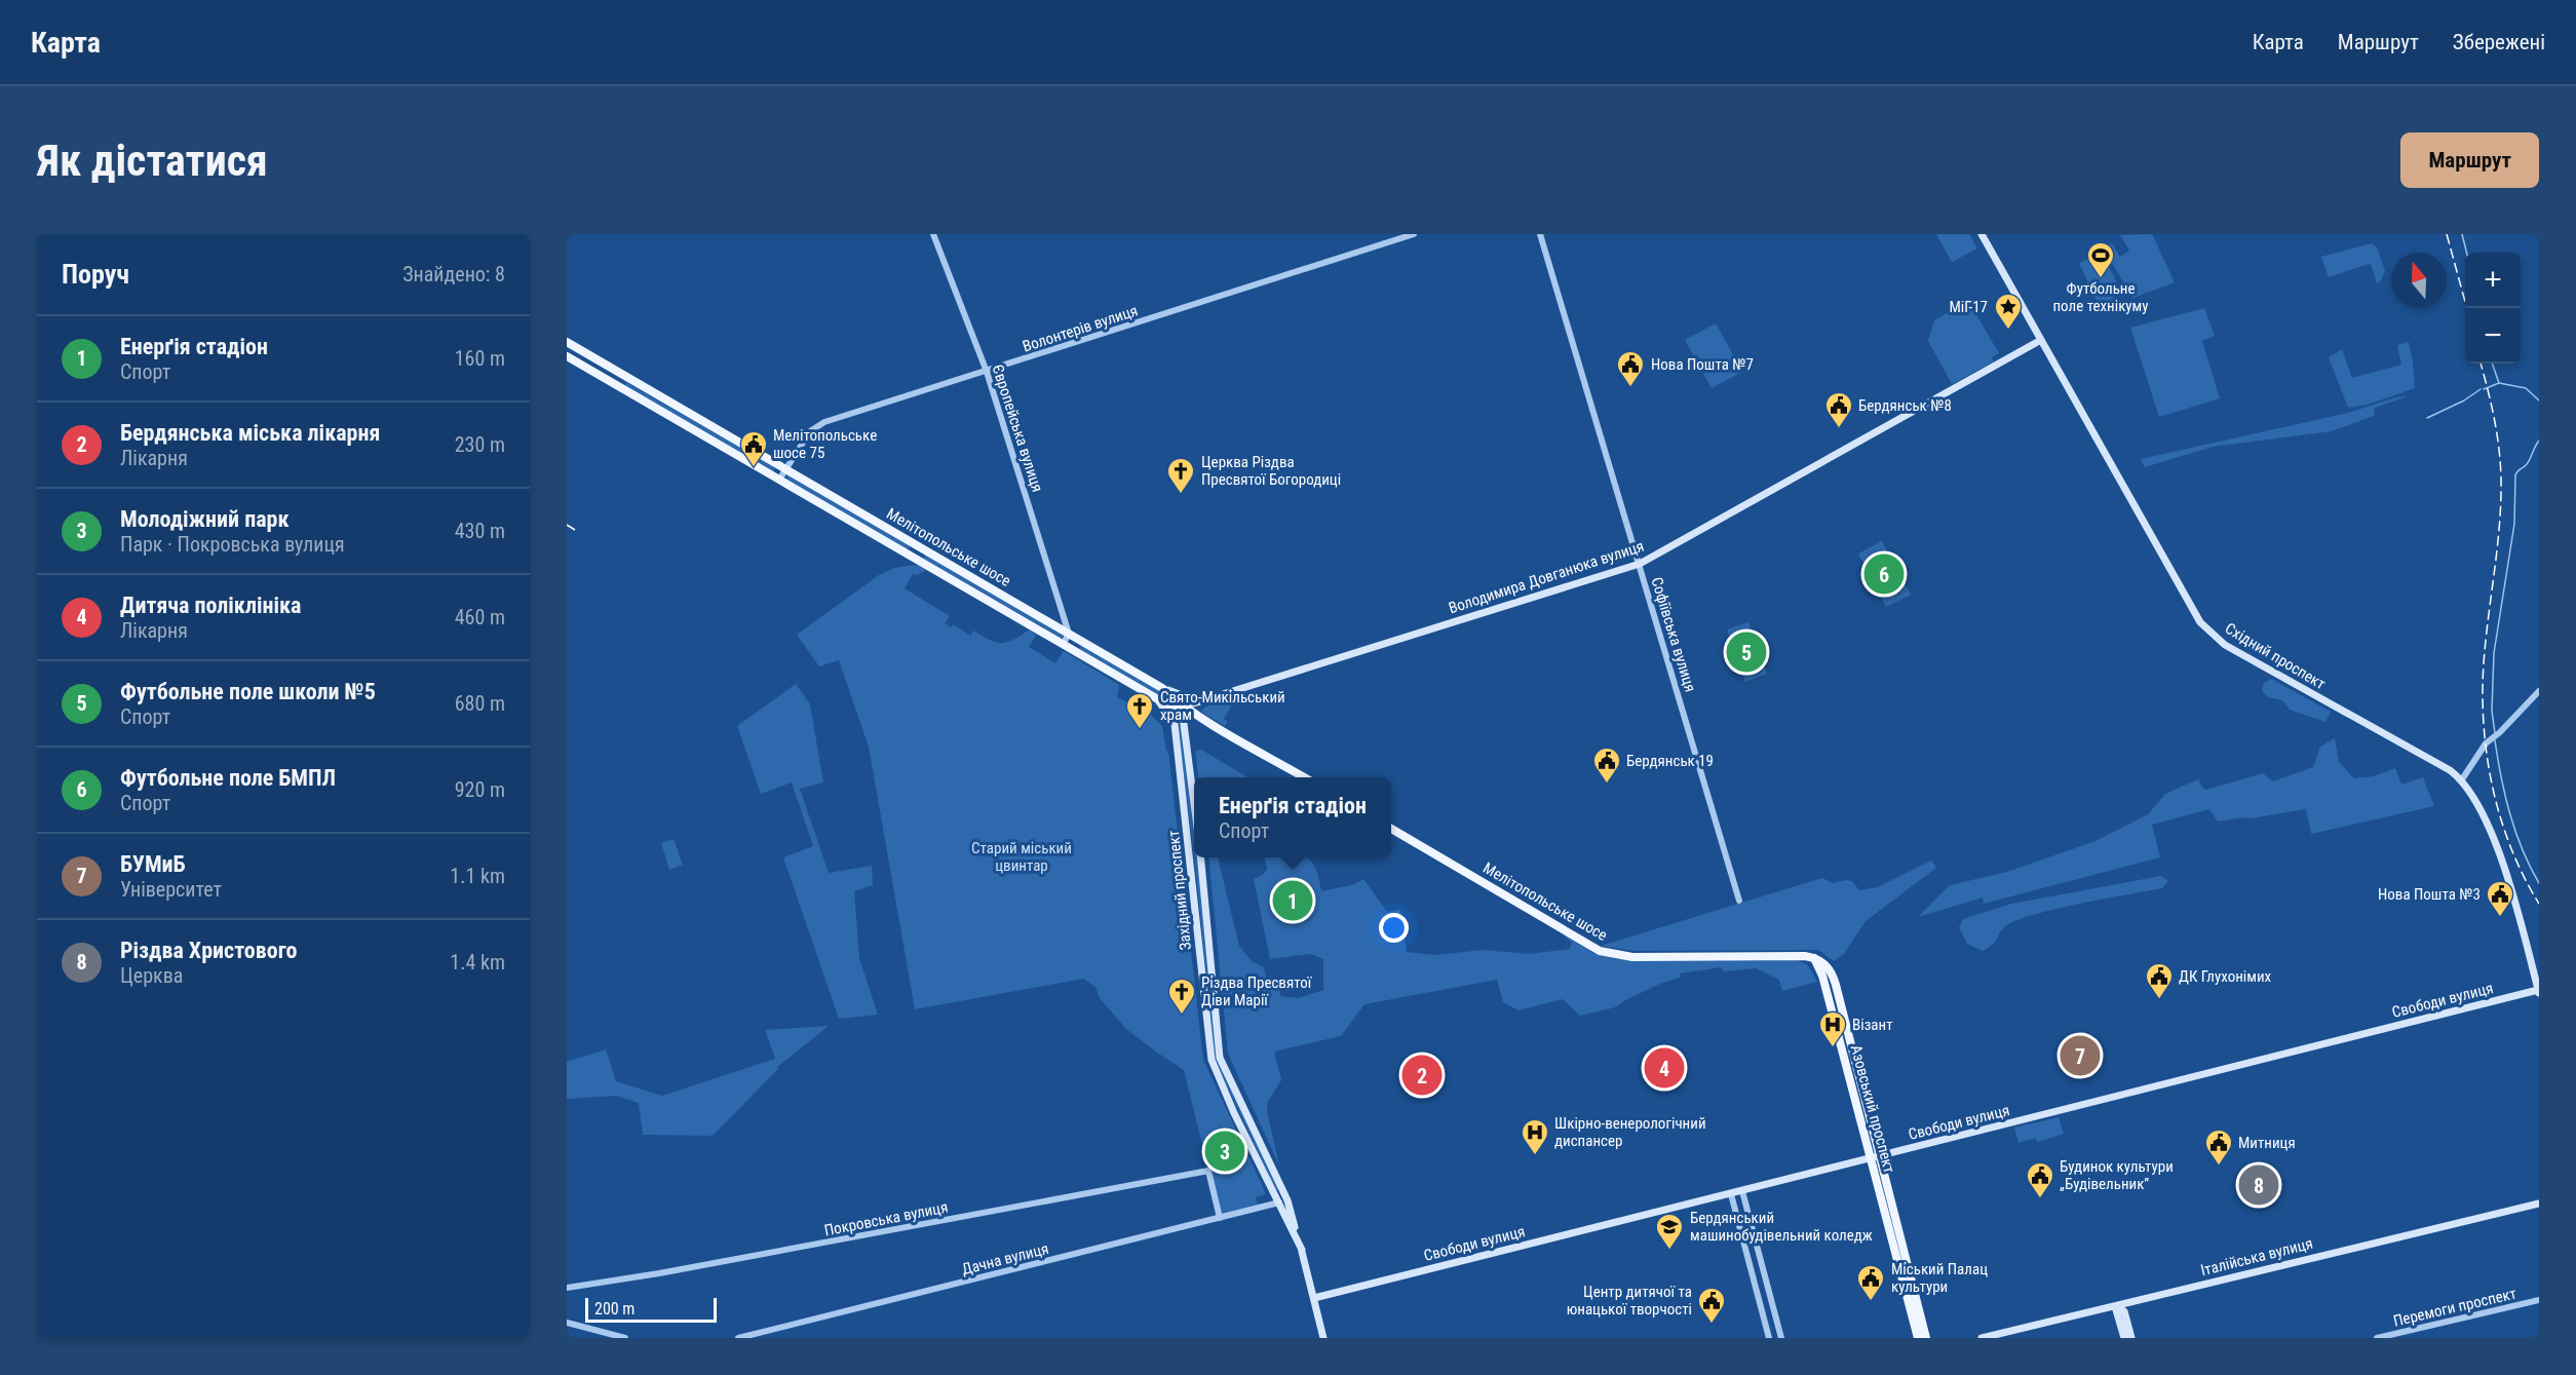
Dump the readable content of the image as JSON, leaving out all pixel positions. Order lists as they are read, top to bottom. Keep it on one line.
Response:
{"streets":{"main road":["Мелітопольське шосе","Володимира Довганюка вулиця","Східний проспект","Західний проспект","Свободи вулиця","Азовський проспект","Італійська вулиця"],"street":["Волонтерів вулиця","Європейська вулиця","Софіївська вулиця","Покровська вулиця","Дачна вулиця","Перемоги проспект"]},"crossings":[["Волонтерів вулиця","Європейська вулиця"],["Волонтерів вулиця","Мелітопольське шосе"],["Європейська вулиця","Мелітопольське шосе"],["Мелітопольське шосе","Західний проспект"],["Мелітопольське шосе","Азовський проспект"],["Володимира Довганюка вулиця","Софіївська вулиця"],["Володимира Довганюка вулиця","Східний проспект"],["Східний проспект","Свободи вулиця"],["Західний проспект","Свободи вулиця"],["Західний проспект","Дачна вулиця"],["Свободи вулиця","Азовський проспект"],["Покровська вулиця","Дачна вулиця"]],"parks":["Старий міський цвинтар"],"places":{"sports":["Футбольне поле технікуму"],"place":["МіГ-17"],"public building":["Нова Пошта №7","Бердянськ №8","Мелітопольське шосе 75","Бердянськ 19","Нова Пошта №3","ДК Глухонімих","Митниця","Будинок культури „Будівельник”","Міський Палац культури","Центр дитячої та юнацької творчості"],"church":["Церква Різдва Пресвятої Богородиці","Свято-Микільський храм","Різдва Пресвятої Діви Марії"],"hospital":["Візант","Шкірно-венерологічний диспансер"],"school or university":["Бердянський машинобудівельний коледж"]},"scale_bar":"200 m","north":"top","page":{"header":"Карта","nav":["Карта","Маршрут","Збережені"],"buttons":"Маршрут","title":"Як дістатися","heading":["Поруч","Знайдено: 8"],"map_buttons":["+","−"],"list":[{"mark":"1","name":"Енерґія стадіон","note":"Спорт","value":"160 m"},{"mark":"2","name":"Бердянська міська лікарня","note":"Лікарня","value":"230 m"},{"mark":"3","name":"Молодіжний парк","note":"Парк · Покровська вулиця","value":"430 m"},{"mark":"4","name":"Дитяча поліклініка","note":"Лікарня","value":"460 m"},{"mark":"5","name":"Футбольне поле школи №5","note":"Спорт","value":"680 m"},{"mark":"6","name":"Футбольне поле БМПЛ","note":"Спорт","value":"920 m"},{"mark":"7","name":"БУМиБ","note":"Університет","value":"1.1 km"},{"mark":"8","name":"Різдва Христового","note":"Церква","value":"1.4 km"}],"pins":["6","5","1","7","4","2","3","8"],"popup":["Енерґія стадіон","Спорт"],"scale":"200 m"}}
